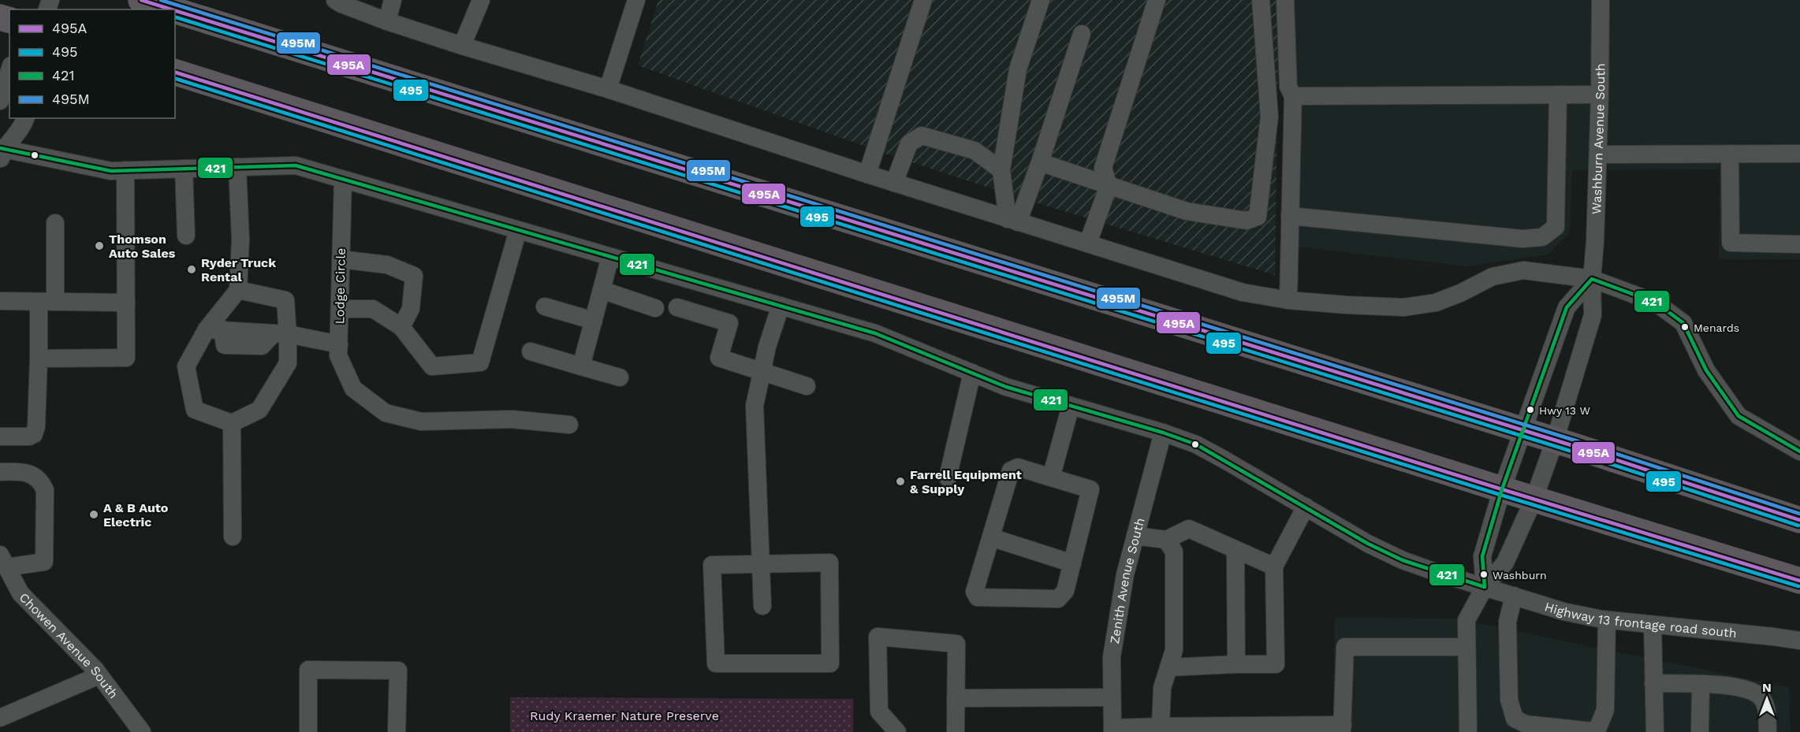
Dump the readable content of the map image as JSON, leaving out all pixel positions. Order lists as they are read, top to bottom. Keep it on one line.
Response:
{"streets":{"street":["Washburn Avenue South","Lodge Circle","Zenith Avenue South","Highway 13 frontage road south","Chowen Avenue South"]},"crossings":[["Washburn Avenue South","Highway 13 frontage road south"],["Lodge Circle","Highway 13 frontage road south"],["Zenith Avenue South","Highway 13 frontage road south"]],"parks":["Rudy Kraemer Nature Preserve"],"places":["Thomson Auto Sales","Ryder Truck Rental","Menards","Hwy 13 W","Farrell Equipment & Supply","A & B Auto Electric","Washburn"],"lines":["transit line 495A","transit line 495M","transit line 495","transit line 421"],"legend":["495A","495","421","495M"],"north":"top"}
